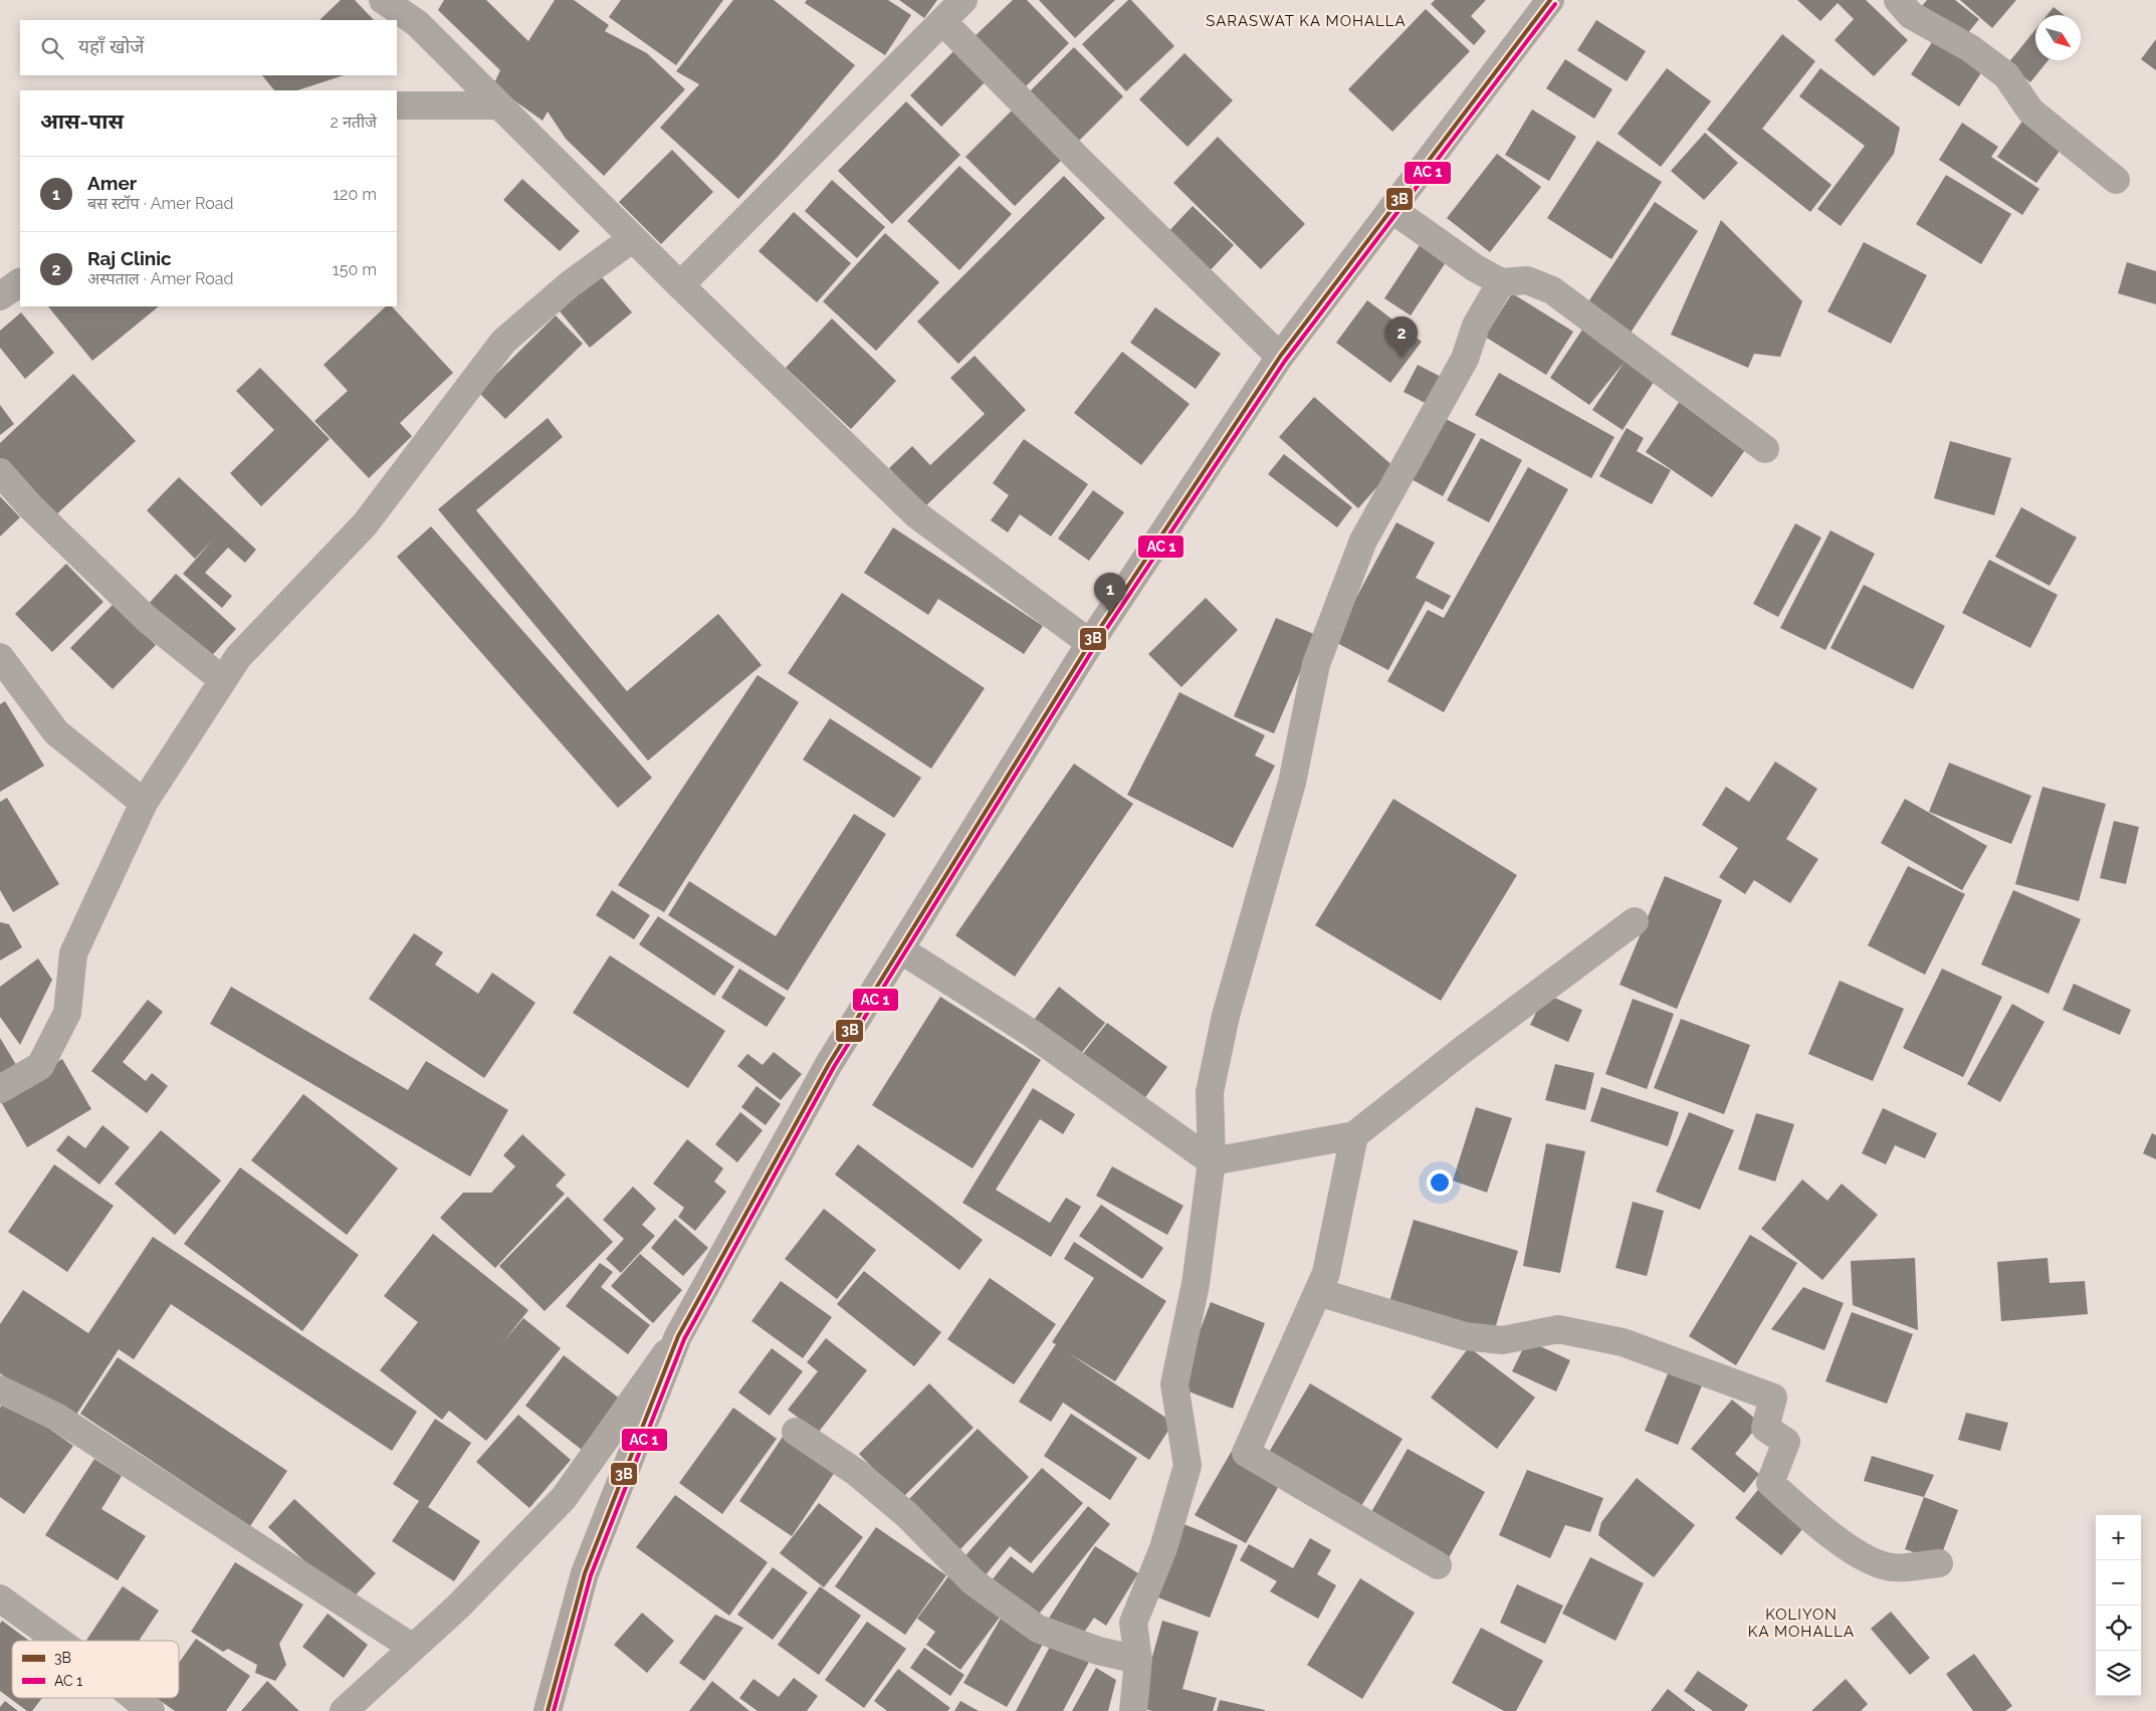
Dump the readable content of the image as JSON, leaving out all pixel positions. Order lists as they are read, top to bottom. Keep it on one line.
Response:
{"districts":["SARASWAT KA MOHALLA","KOLIYON KA MOHALLA"],"lines":["transit line 3B"],"legend":["3B","AC 1"],"north":"bottom right","page":{"search":"यहाँ खोजें","heading":["आस-पास","2 नतीजे"],"list":[{"mark":"1","name":"Amer","note":"बस स्टॉप · Amer Road","value":"120 m"},{"mark":"2","name":"Raj Clinic","note":"अस्पताल · Amer Road","value":"150 m"}],"pins":["2","1"],"map_buttons":["+","−"]}}
